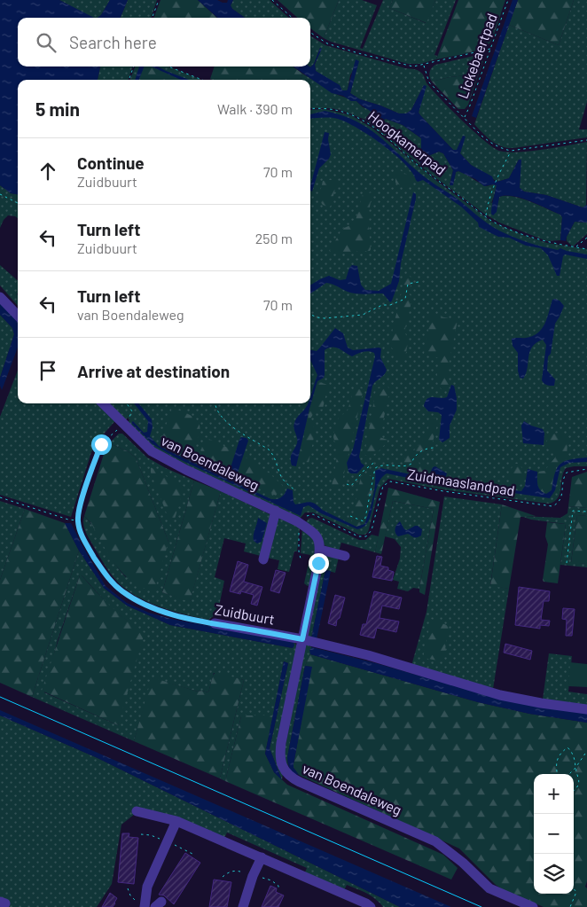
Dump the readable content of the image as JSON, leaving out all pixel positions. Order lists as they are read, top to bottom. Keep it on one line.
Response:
{"streets":{"street":["van Boendaleweg","Zuidbuurt"],"path":["Lickebaertpad","Hoogkamerpad","Zuidmaaslandpad"]},"crossings":[["van Boendaleweg","Zuidmaaslandpad"],["van Boendaleweg","Zuidbuurt"]],"page":{"search":"Search here","heading":["5 min","Walk · 390 m"],"list":[["Continue","Zuidbuurt","70 m"],["Turn left","Zuidbuurt","250 m"],["Turn left","van Boendaleweg","70 m"],"Arrive at destination"],"map_buttons":["+","−"]}}
